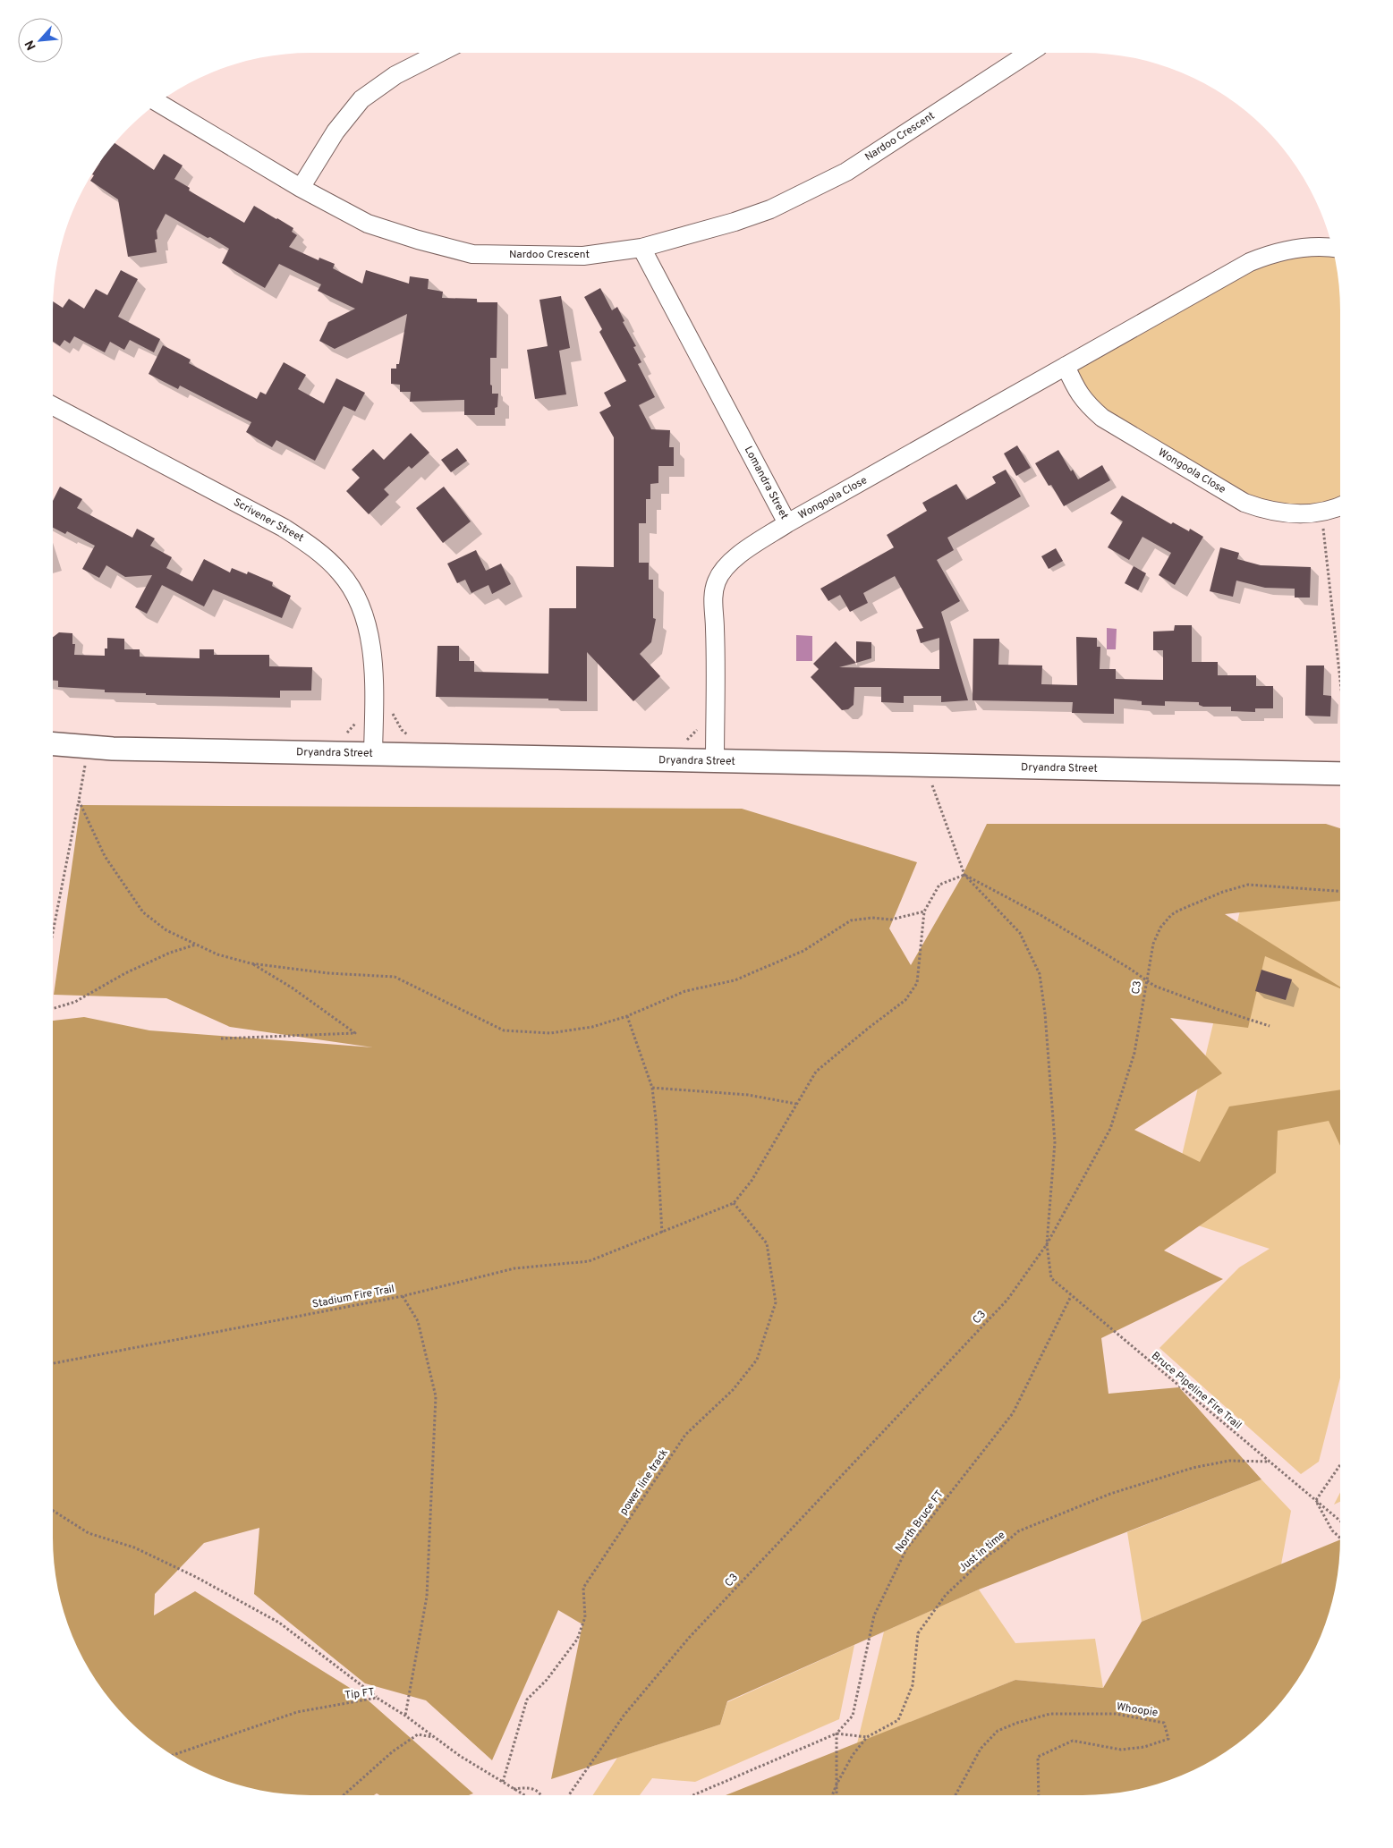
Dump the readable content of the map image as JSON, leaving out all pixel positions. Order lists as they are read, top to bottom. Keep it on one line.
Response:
{"streets":{"street":["Nardoo Crescent","Wongoola Close","Lomandra Street","Scrivener Street","Dryandra Street"],"path":["C3","Stadium Fire Trail","Bruce Pipeline Fire Trail","power line track","North Bruce FT","Just in time","Tip FT","Whoopie"]},"crossings":[["Nardoo Crescent","Lomandra Street"],["Wongoola Close","Lomandra Street"],["Lomandra Street","Dryandra Street"],["Scrivener Street","Dryandra Street"],["C3","Bruce Pipeline Fire Trail"],["Stadium Fire Trail","Tip FT"],["Bruce Pipeline Fire Trail","North Bruce FT"],["Bruce Pipeline Fire Trail","Just in time"],["power line track","Tip FT"]],"north":"bottom left"}
